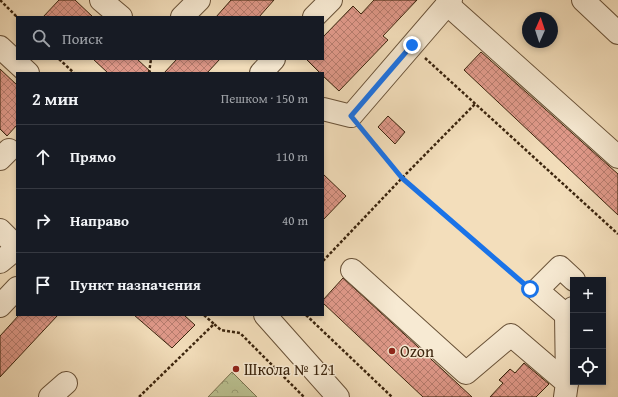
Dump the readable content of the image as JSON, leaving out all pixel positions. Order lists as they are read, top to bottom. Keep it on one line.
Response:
{"places":["Ozon","Школа № 121"],"north":"top","page":{"search":"Поиск","heading":["2 мин","Пешком · 150 m"],"list":[["Прямо","110 m"],["Направо","40 m"],"Пункт назначения"],"map_buttons":["+","−"]}}
